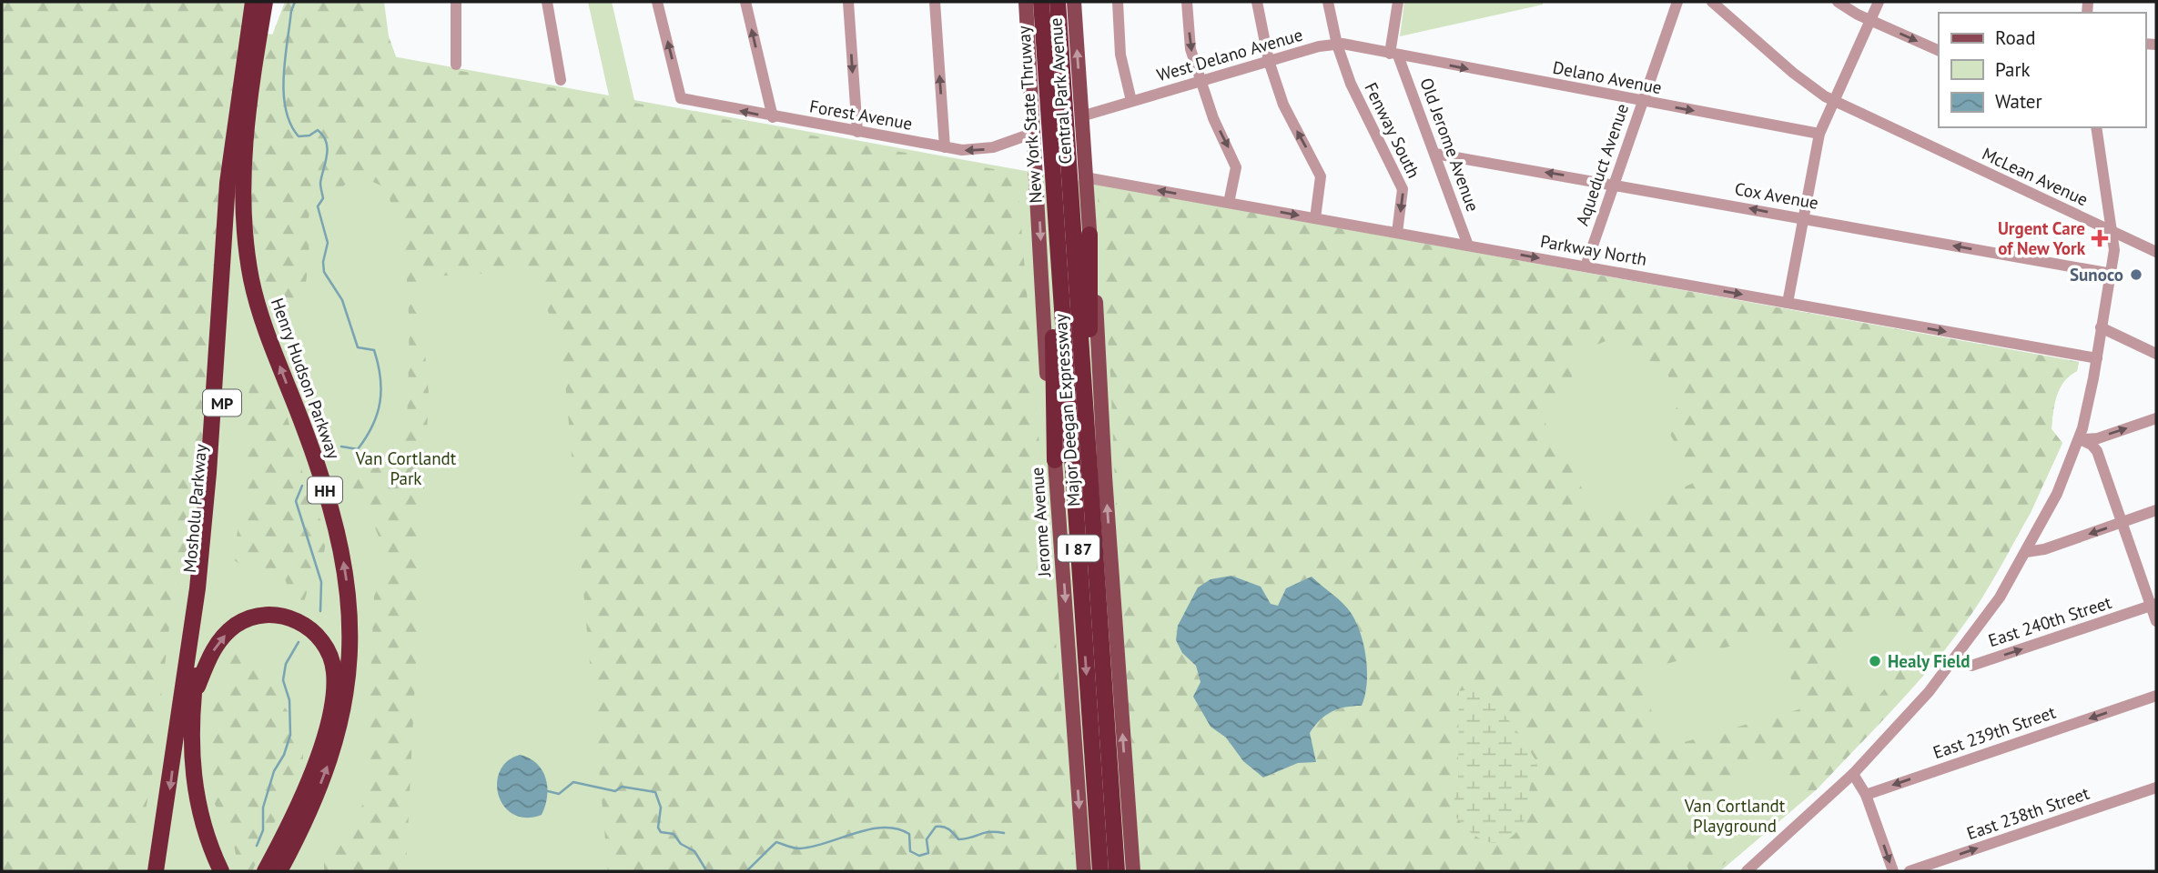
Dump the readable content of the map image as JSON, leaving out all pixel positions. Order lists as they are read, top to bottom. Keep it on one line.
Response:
{"streets":{"highway":["New York State Thruway","Henry Hudson Parkway","MP","Major Deegan Expressway","HH","Mosholu Parkway","I 87"],"main road":["Central Park Avenue","Jerome Avenue"],"street":["West Delano Avenue","Delano Avenue","Forest Avenue","Fenway South","Old Jerome Avenue","Aqueduct Avenue","McLean Avenue","Cox Avenue","Parkway North","East 240th Street","East 239th Street","East 238th Street"]},"crossings":[["West Delano Avenue","Delano Avenue"],["West Delano Avenue","Central Park Avenue"],["West Delano Avenue","Fenway South"],["West Delano Avenue","Old Jerome Avenue"],["Delano Avenue","Old Jerome Avenue"],["Delano Avenue","Aqueduct Avenue"],["Central Park Avenue","Forest Avenue"],["Central Park Avenue","New York State Thruway"],["Central Park Avenue","Parkway North"],["Central Park Avenue","Major Deegan Expressway"],["Central Park Avenue","Jerome Avenue"],["New York State Thruway","Parkway North"],["New York State Thruway","Major Deegan Expressway"],["Fenway South","Parkway North"],["Old Jerome Avenue","Cox Avenue"],["Old Jerome Avenue","Parkway North"],["Aqueduct Avenue","Cox Avenue"],["Aqueduct Avenue","Parkway North"],["Parkway North","Major Deegan Expressway"],["Henry Hudson Parkway","Mosholu Parkway"]],"one_way":["Delano Avenue","Forest Avenue","Cox Avenue","East 239th Street","East 238th Street"],"parks":["Van Cortlandt Park","Van Cortlandt Playground"],"places":{"health":["Urgent Care of New York"],"other":["Sunoco","Healy Field"]},"legend":["Road","Park","Water"]}
